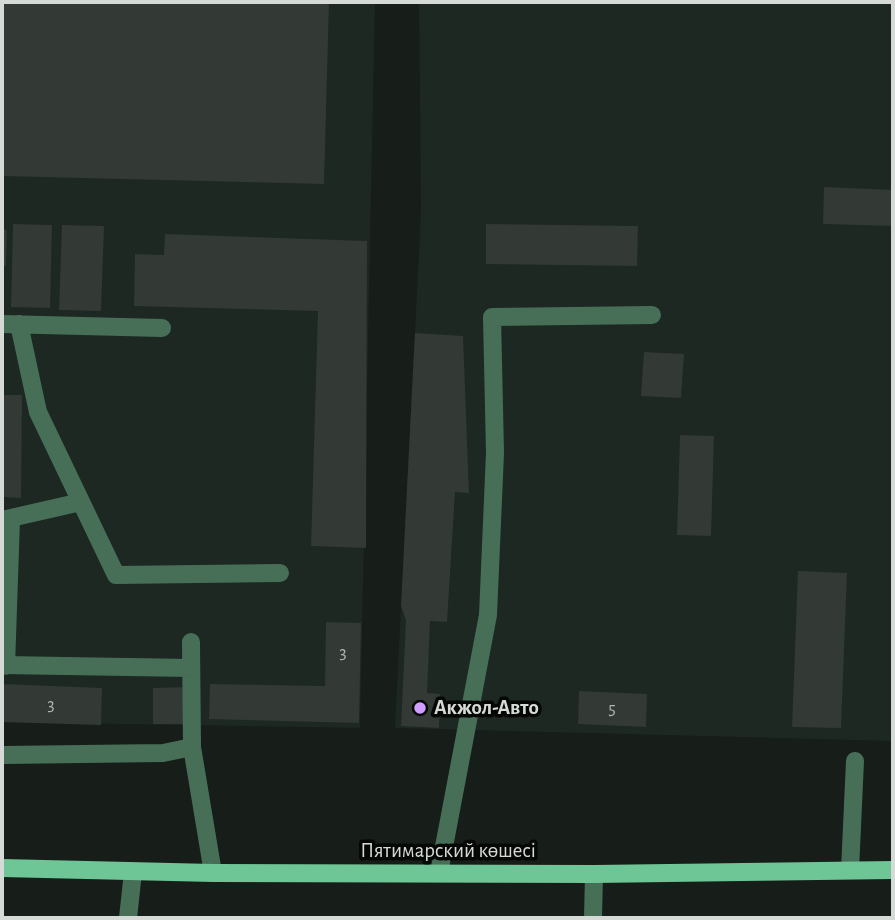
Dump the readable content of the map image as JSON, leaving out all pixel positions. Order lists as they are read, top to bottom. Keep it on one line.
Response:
{"streets":{"main road":["Пятимарский көшесі"]},"places":["Акжол-Авто"],"house_numbers":["3","3","5"]}
